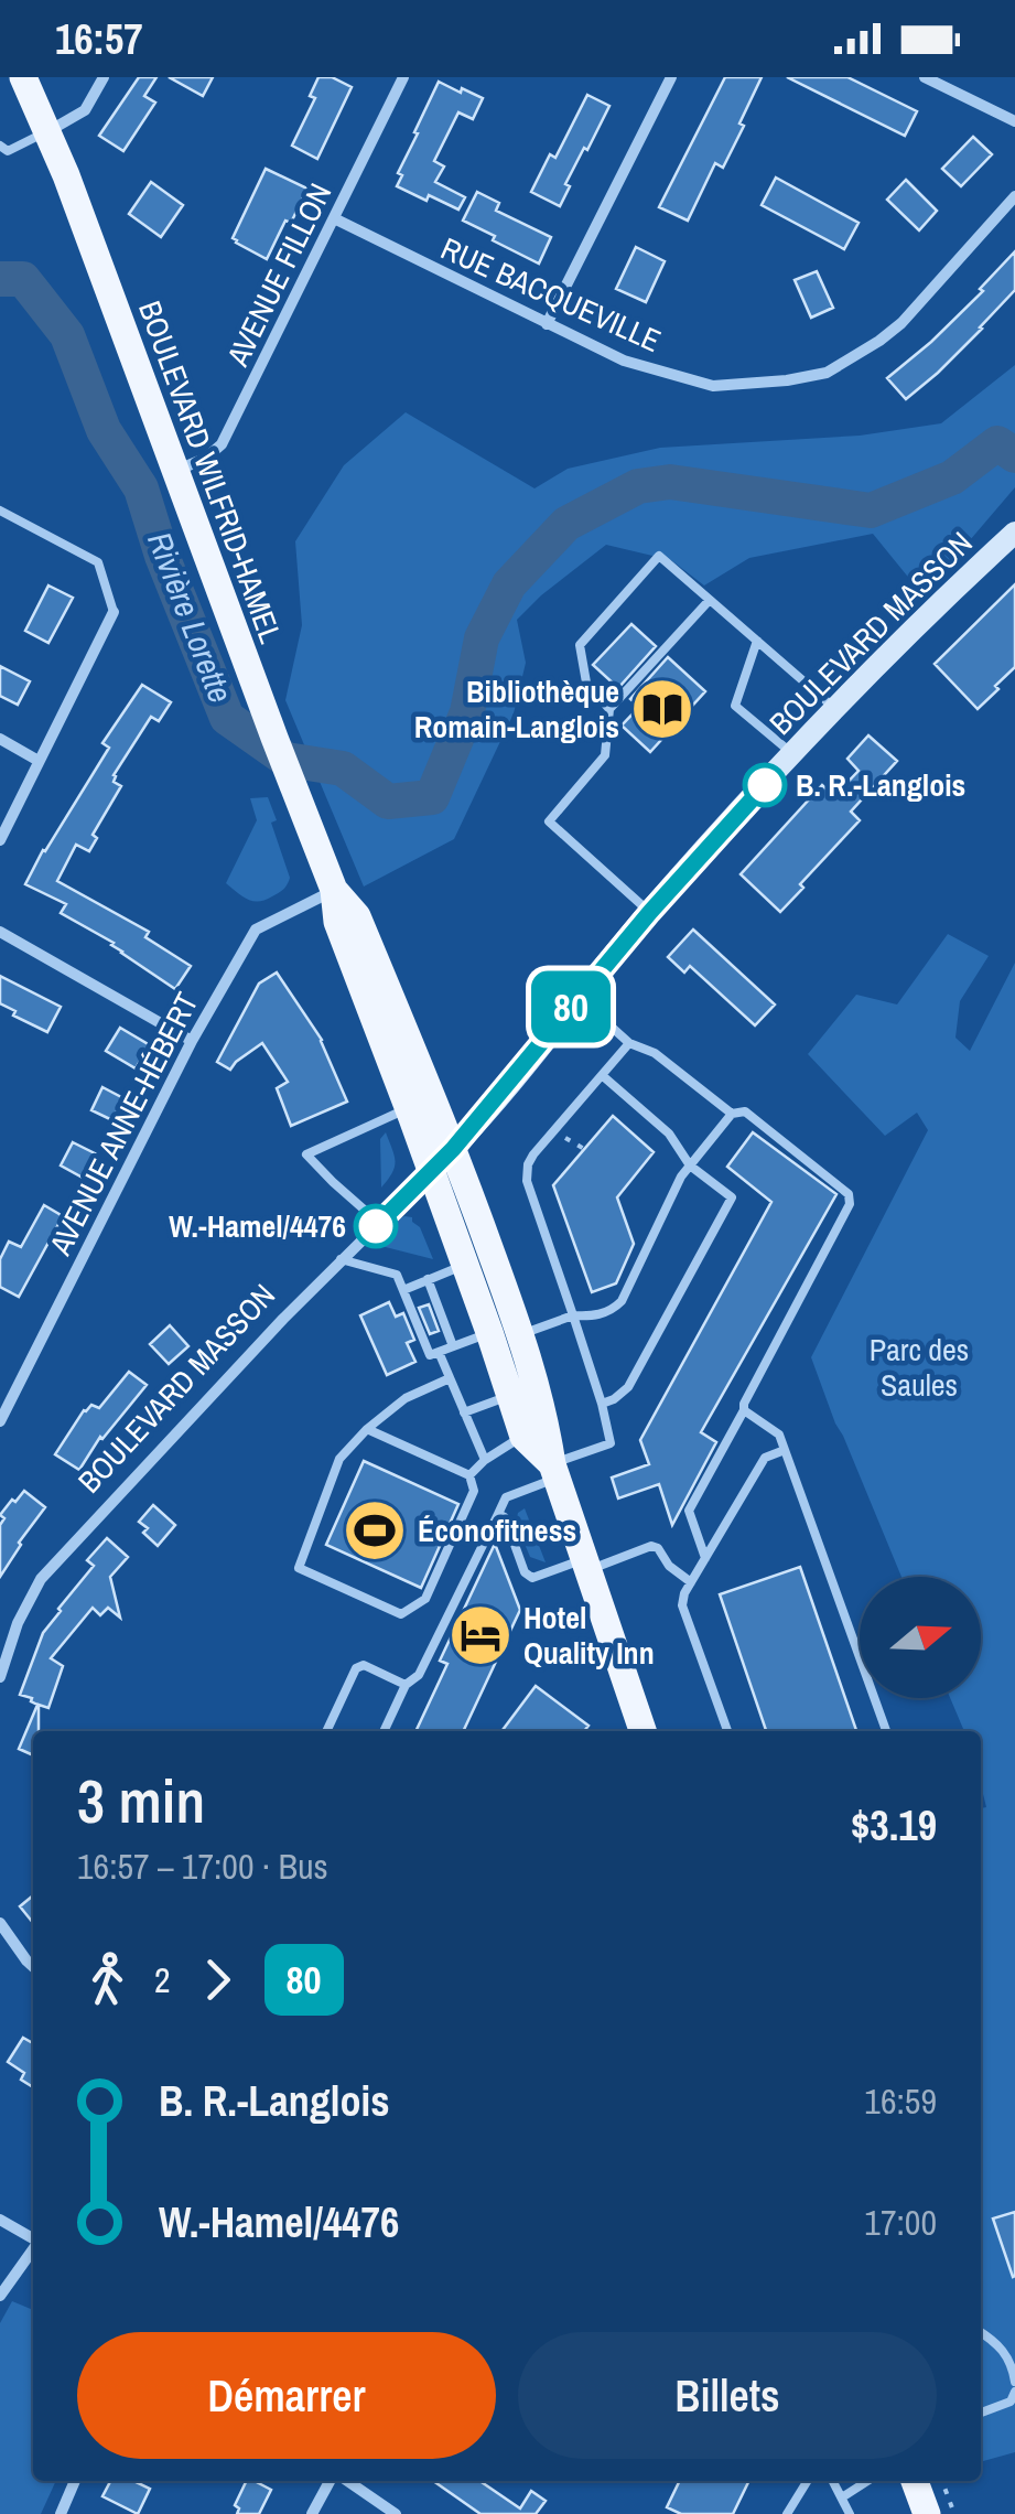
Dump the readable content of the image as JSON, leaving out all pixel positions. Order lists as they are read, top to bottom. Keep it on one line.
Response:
{"streets":{"main road":["BOULEVARD WILFRID-HAMEL","BOULEVARD MASSON"],"street":["AVENUE FILLON","RUE BACQUEVILLE","AVENUE ANNE-HÉBERT"]},"crossings":[["AVENUE FILLON","RUE BACQUEVILLE"],["AVENUE FILLON","BOULEVARD WILFRID-HAMEL"],["BOULEVARD WILFRID-HAMEL","BOULEVARD MASSON"],["BOULEVARD WILFRID-HAMEL","AVENUE ANNE-HÉBERT"]],"water":["Rivière Lorette"],"parks":["Parc des Saules"],"places":{"library":["Bibliothèque Romain-Langlois"],"other":["B. R.-Langlois","W.-Hamel/4476"],"sports":["Éconofitness"],"hotel":["Hotel Quality Inn"]},"lines":["bus line 80"],"north":"right","page":{"status":"16:57","on_map":"80","heading":["3 min","16:57 – 17:00 · Bus","$3.19"],"legs":["2","80"],"list":[{"name":"B. R.-Langlois","value":"16:59"},{"name":"W.-Hamel/4476","value":"17:00"}],"buttons":["Démarrer","Billets"]}}
